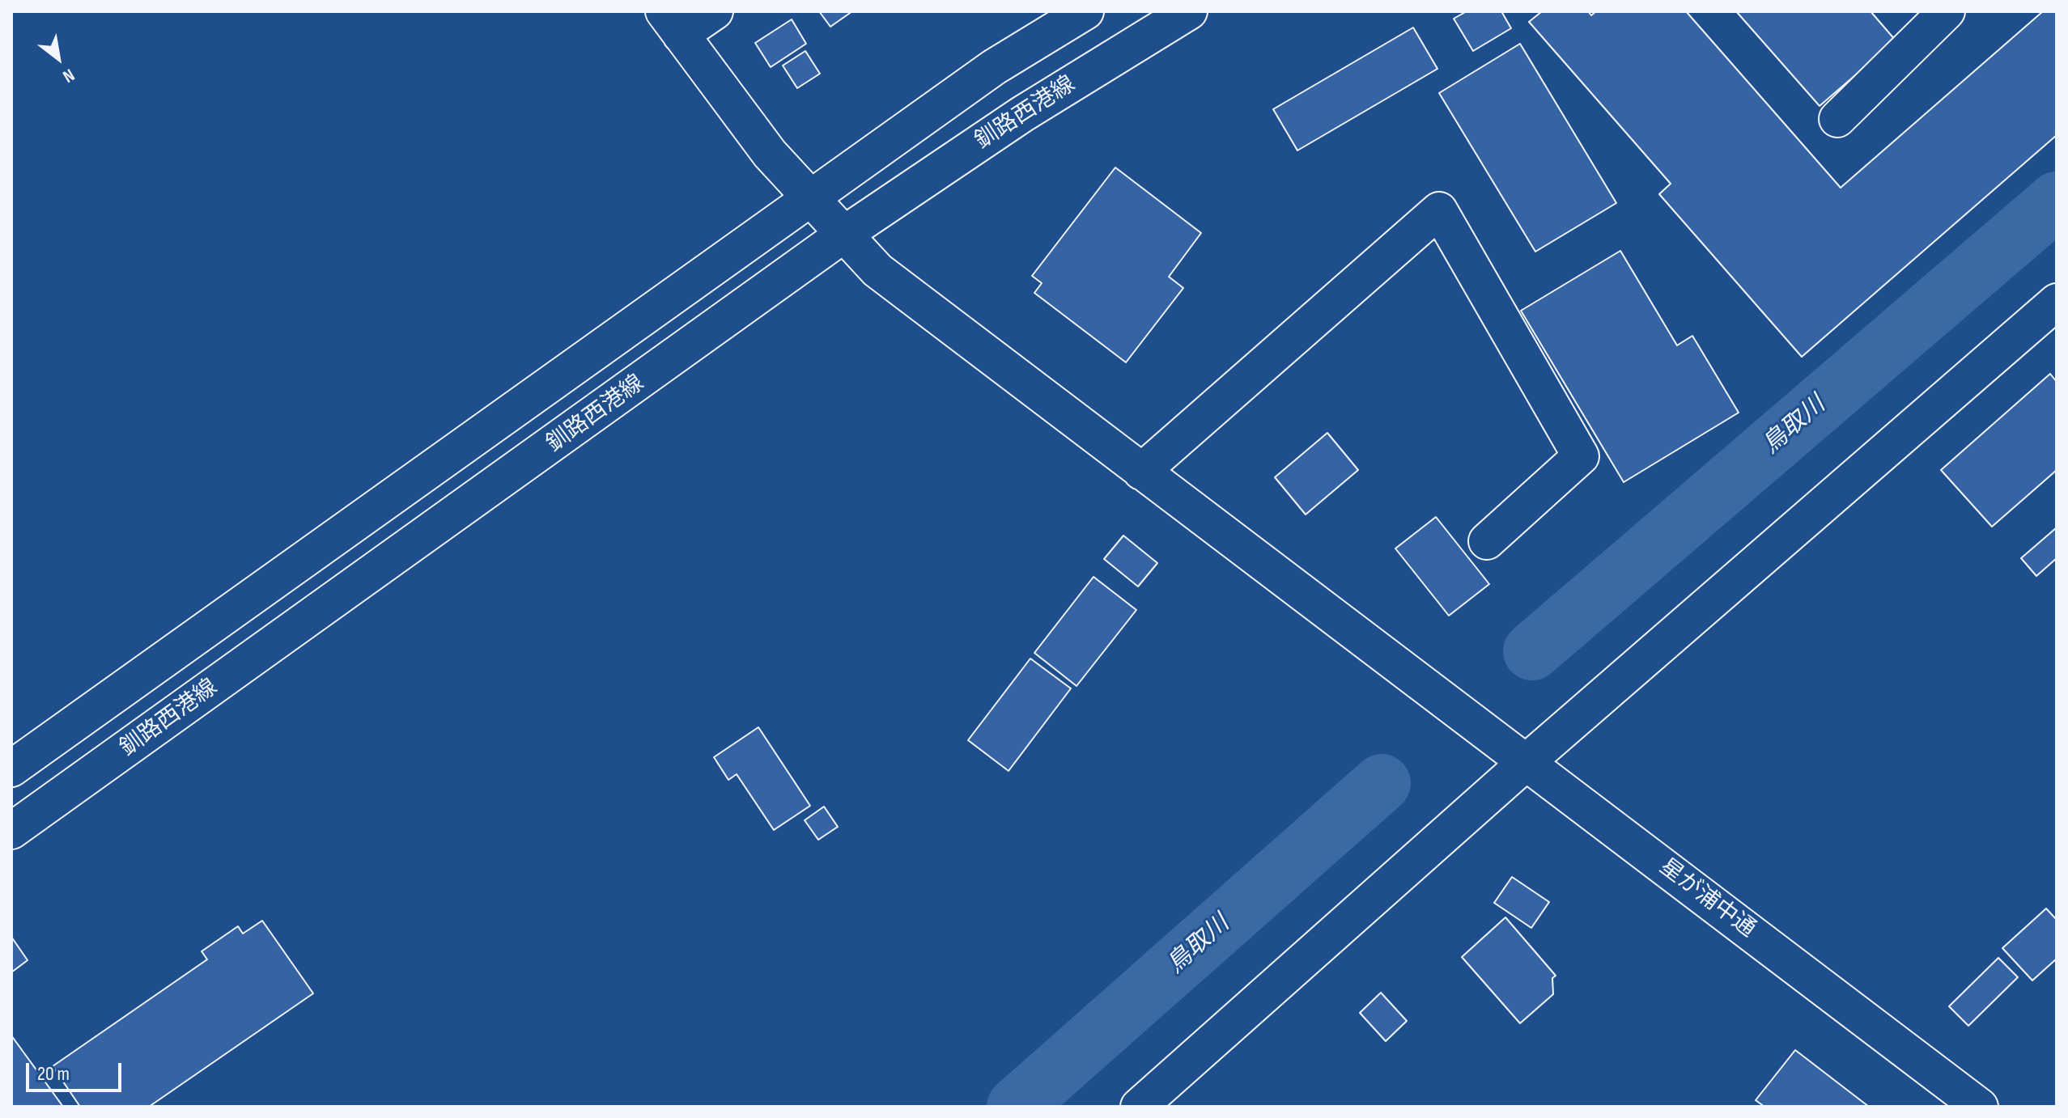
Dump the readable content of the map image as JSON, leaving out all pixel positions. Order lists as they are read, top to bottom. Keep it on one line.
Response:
{"streets":{"street":["釧路西港線","星が浦中通"]},"crossings":[["釧路西港線","星が浦中通"]],"water":["鳥取川"],"scale_bar":"20 m","north":"bottom right"}
